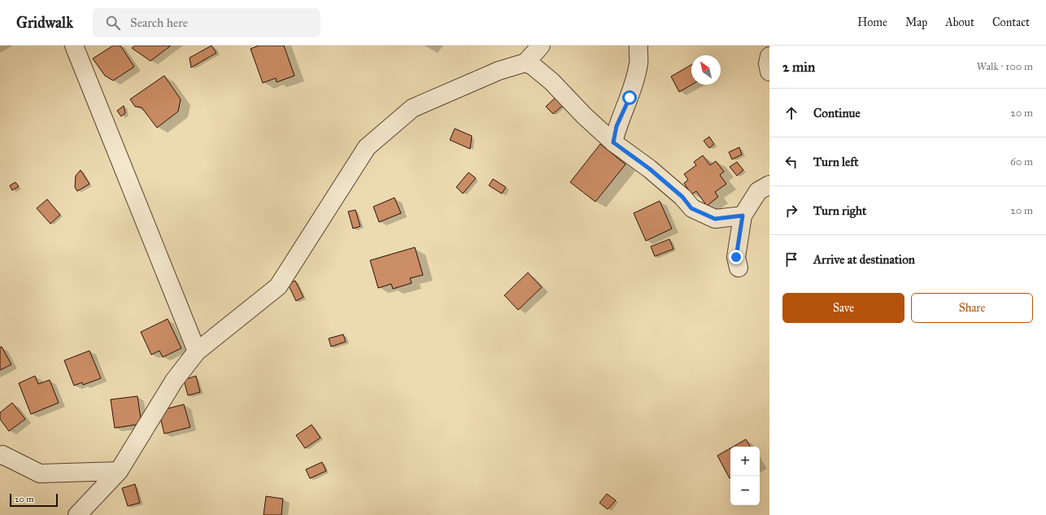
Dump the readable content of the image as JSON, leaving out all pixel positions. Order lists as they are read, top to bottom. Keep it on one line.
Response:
{"scale_bar":"20 m","north":"top left","page":{"header":"Gridwalk","search":"Search here","nav":["Home","Map","About","Contact"],"heading":["2 min","Walk · 100 m"],"list":[["Continue","20 m"],["Turn left","60 m"],["Turn right","20 m"],"Arrive at destination"],"buttons":["Save","Share"],"map_buttons":["+","−"],"scale":"20 m"}}
